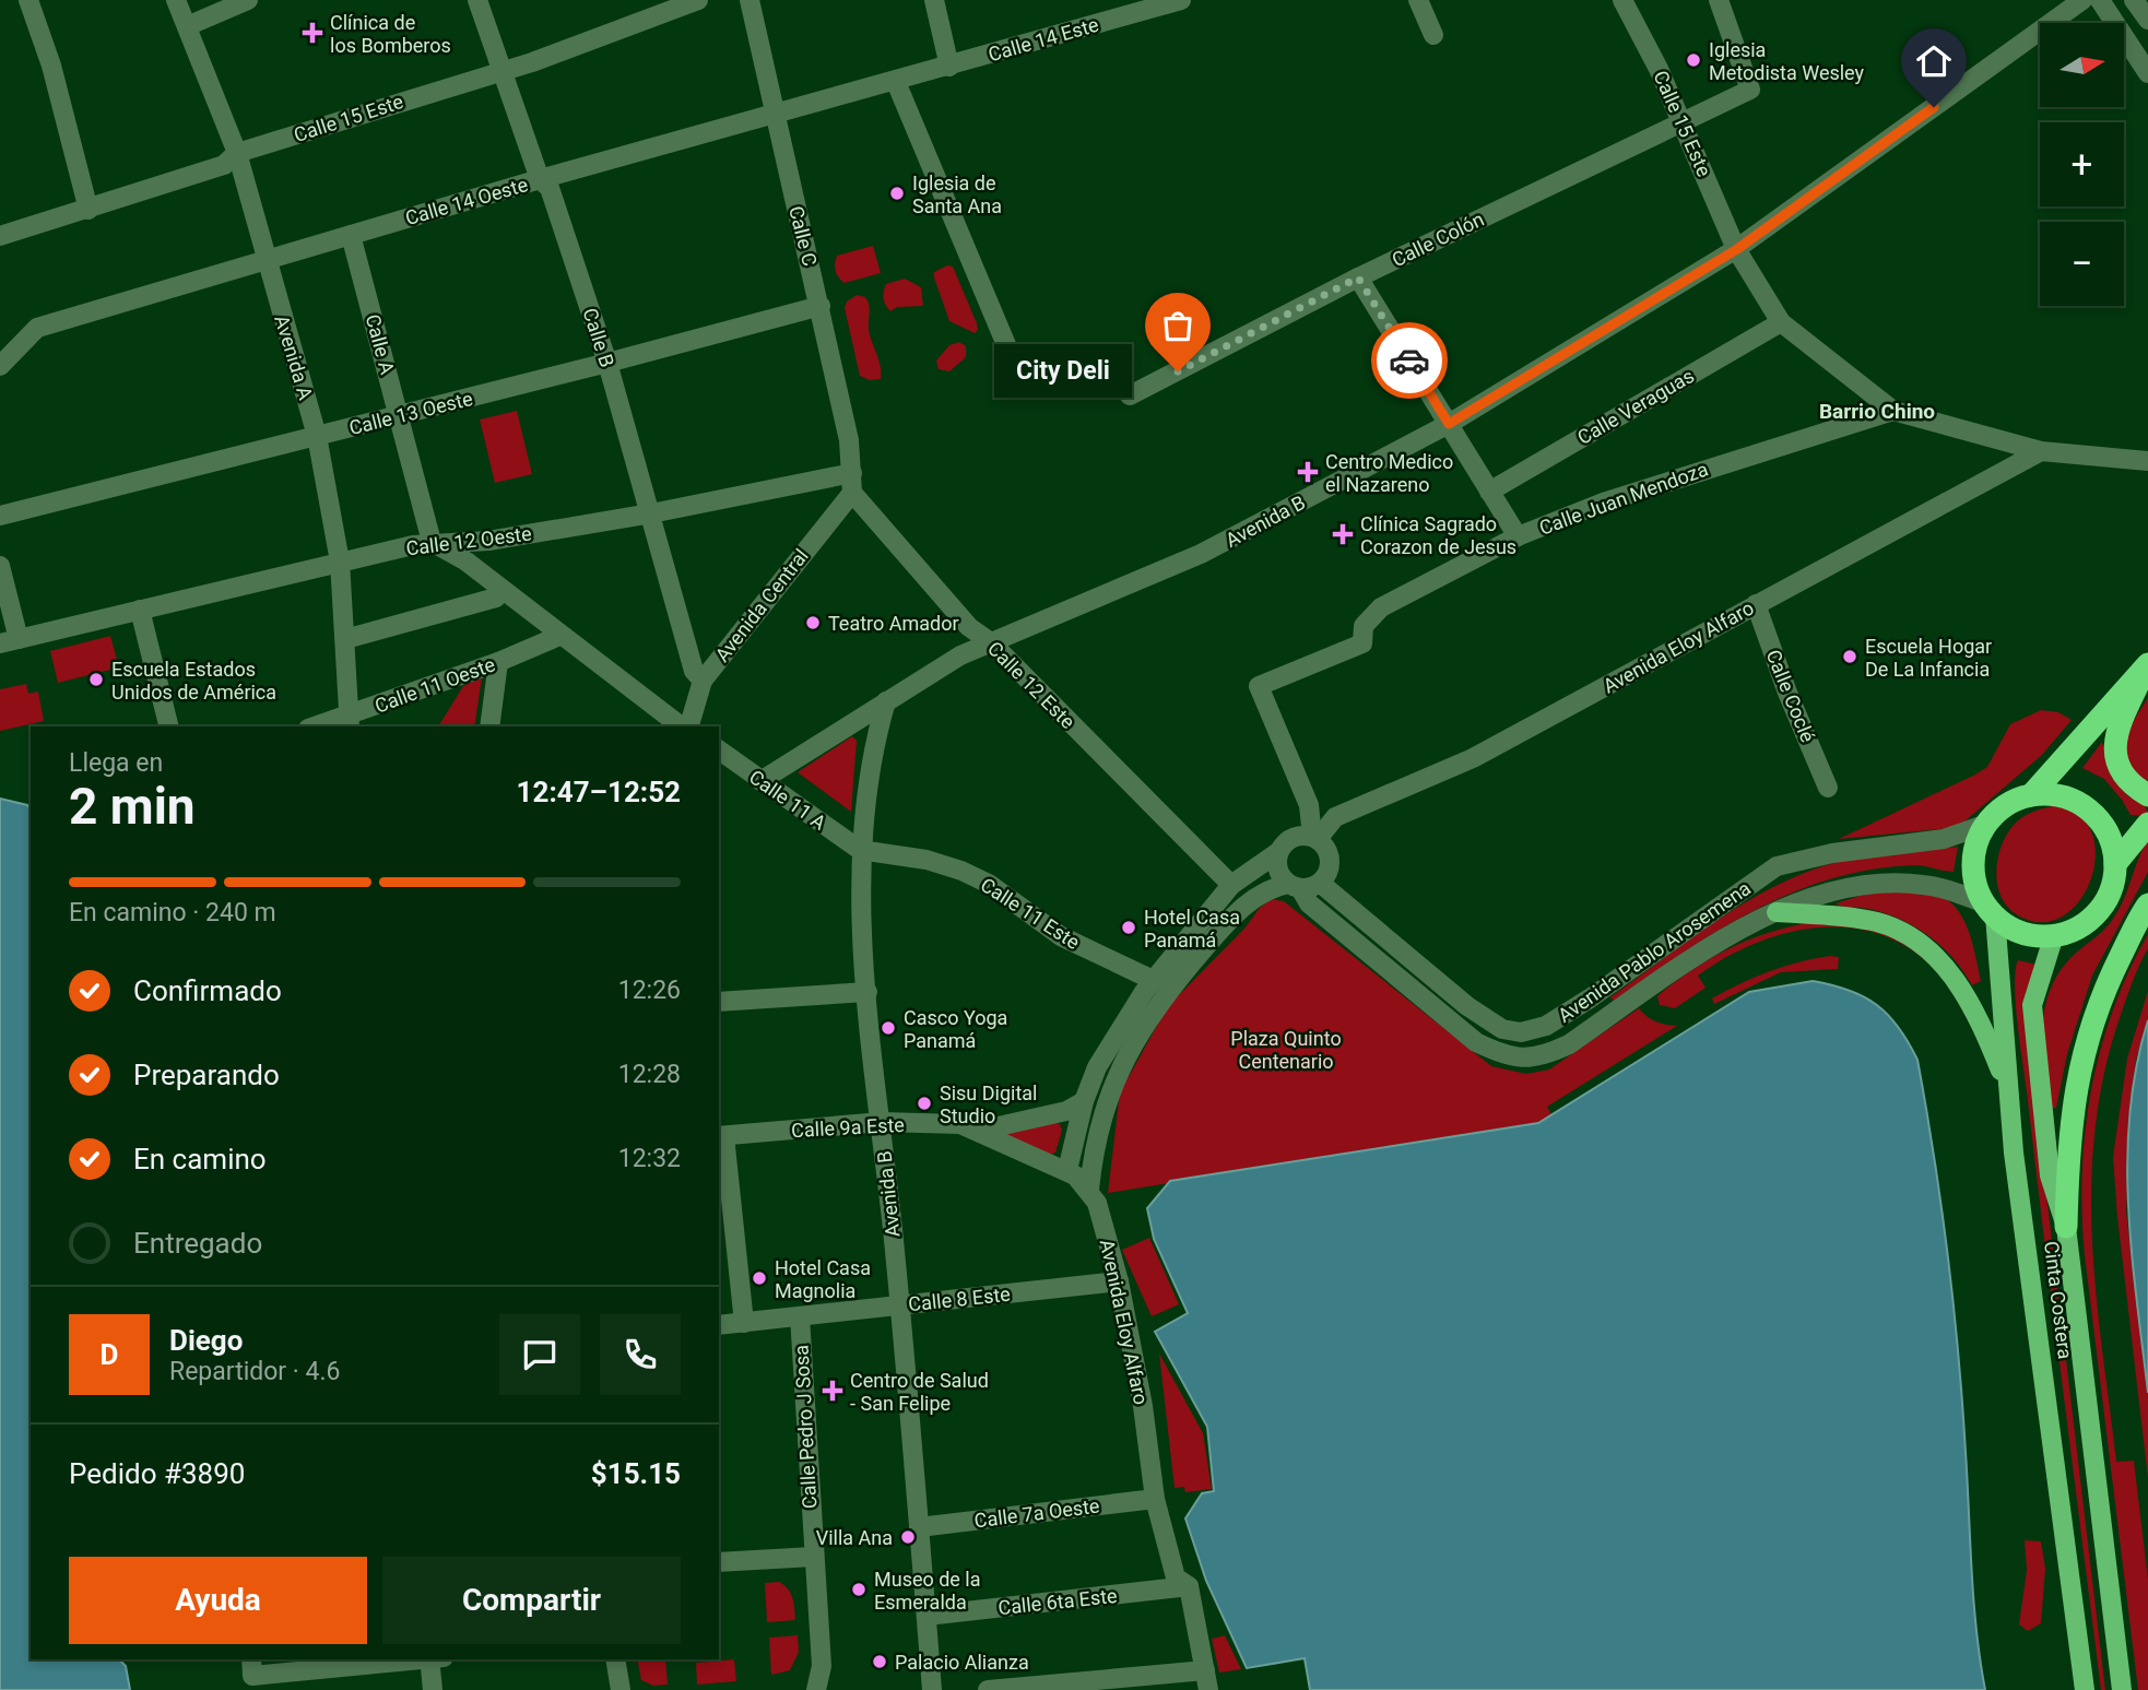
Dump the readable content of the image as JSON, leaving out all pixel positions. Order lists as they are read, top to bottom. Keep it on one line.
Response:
{"streets":{"main road":["Cinta Costera"],"street":["Calle 14 Este","Calle 15 Este","Calle 14 Oeste","Calle C","Calle Colón","Calle B","Calle A","Avenida A","Calle Veraguas","Calle 13 Oeste","Calle Juan Mendoza","Avenida B","Calle 12 Oeste","Avenida Central","Avenida Eloy Alfaro","Calle 11 Oeste","Calle 12 Este","Calle Coclé","Calle 11 A","Calle 11 Este","Avenida Pablo Arosemena","Calle 9a Este","Calle 8 Este","Calle Pedro J Sosa","Calle 7a Oeste","Calle 6ta Este"]},"crossings":[["Calle 14 Este","Calle 14 Oeste"],["Calle 15 Este","Calle Colón"],["Calle 15 Este","Calle B"],["Calle 15 Este","Avenida A"],["Calle 15 Este","Avenida B"],["Calle 14 Oeste","Calle C"],["Calle 14 Oeste","Calle B"],["Calle 14 Oeste","Calle A"],["Calle 14 Oeste","Avenida A"],["Calle C","Calle 13 Oeste"],["Calle C","Calle 12 Oeste"],["Calle B","Calle 13 Oeste"],["Calle B","Calle 12 Oeste"],["Calle B","Avenida Central"],["Calle A","Calle 13 Oeste"],["Calle A","Calle 12 Oeste"],["Avenida A","Calle 13 Oeste"],["Avenida A","Calle 12 Oeste"],["Avenida A","Calle 11 Oeste"],["Calle Juan Mendoza","Avenida Eloy Alfaro"],["Calle Juan Mendoza","Avenida Pablo Arosemena"],["Avenida B","Calle 12 Este"],["Avenida B","Calle 11 A"],["Avenida B","Calle 11 Este"],["Avenida B","Calle 9a Este"],["Avenida B","Calle 8 Este"],["Avenida B","Calle 7a Oeste"],["Avenida B","Calle 6ta Este"],["Avenida Central","Calle 12 Este"],["Avenida Eloy Alfaro","Calle Coclé"],["Avenida Eloy Alfaro","Avenida Pablo Arosemena"],["Avenida Eloy Alfaro","Calle 9a Este"],["Avenida Eloy Alfaro","Calle 8 Este"],["Avenida Eloy Alfaro","Calle 7a Oeste"],["Avenida Eloy Alfaro","Calle 6ta Este"],["Calle 11 A","Calle 11 Este"],["Avenida Pablo Arosemena","Cinta Costera"],["Calle 8 Este","Calle Pedro J Sosa"]],"districts":["Barrio Chino"],"parks":["Plaza Quinto Centenario"],"places":{"health":["Clínica de los Bomberos","Centro Medico el Nazareno","Clínica Sagrado Corazon de Jesus","Centro de Salud - San Felipe"],"other":["Iglesia Metodista Wesley","Iglesia de Santa Ana","City Deli","Teatro Amador","Escuela Hogar De La Infancia","Escuela Estados Unidos de América","Hotel Casa Panamá","Casco Yoga Panamá","Sisu Digital Studio","Hotel Casa Magnolia","Villa Ana","Museo de la Esmeralda","Palacio Alianza"]},"north":"right","page":{"map_buttons":["+","−"],"bubble":"City Deli","heading":["2 min","Llega en","12:47–12:52"],"panel":["Diego","Repartidor · 4.6","Pedido #3890","$15.15"],"bar":"En camino · 240 m","list":[["Confirmado","12:26"],["Preparando","12:28"],["En camino","12:32"],"Entregado"],"round":"D","buttons":["Ayuda","Compartir"]}}
